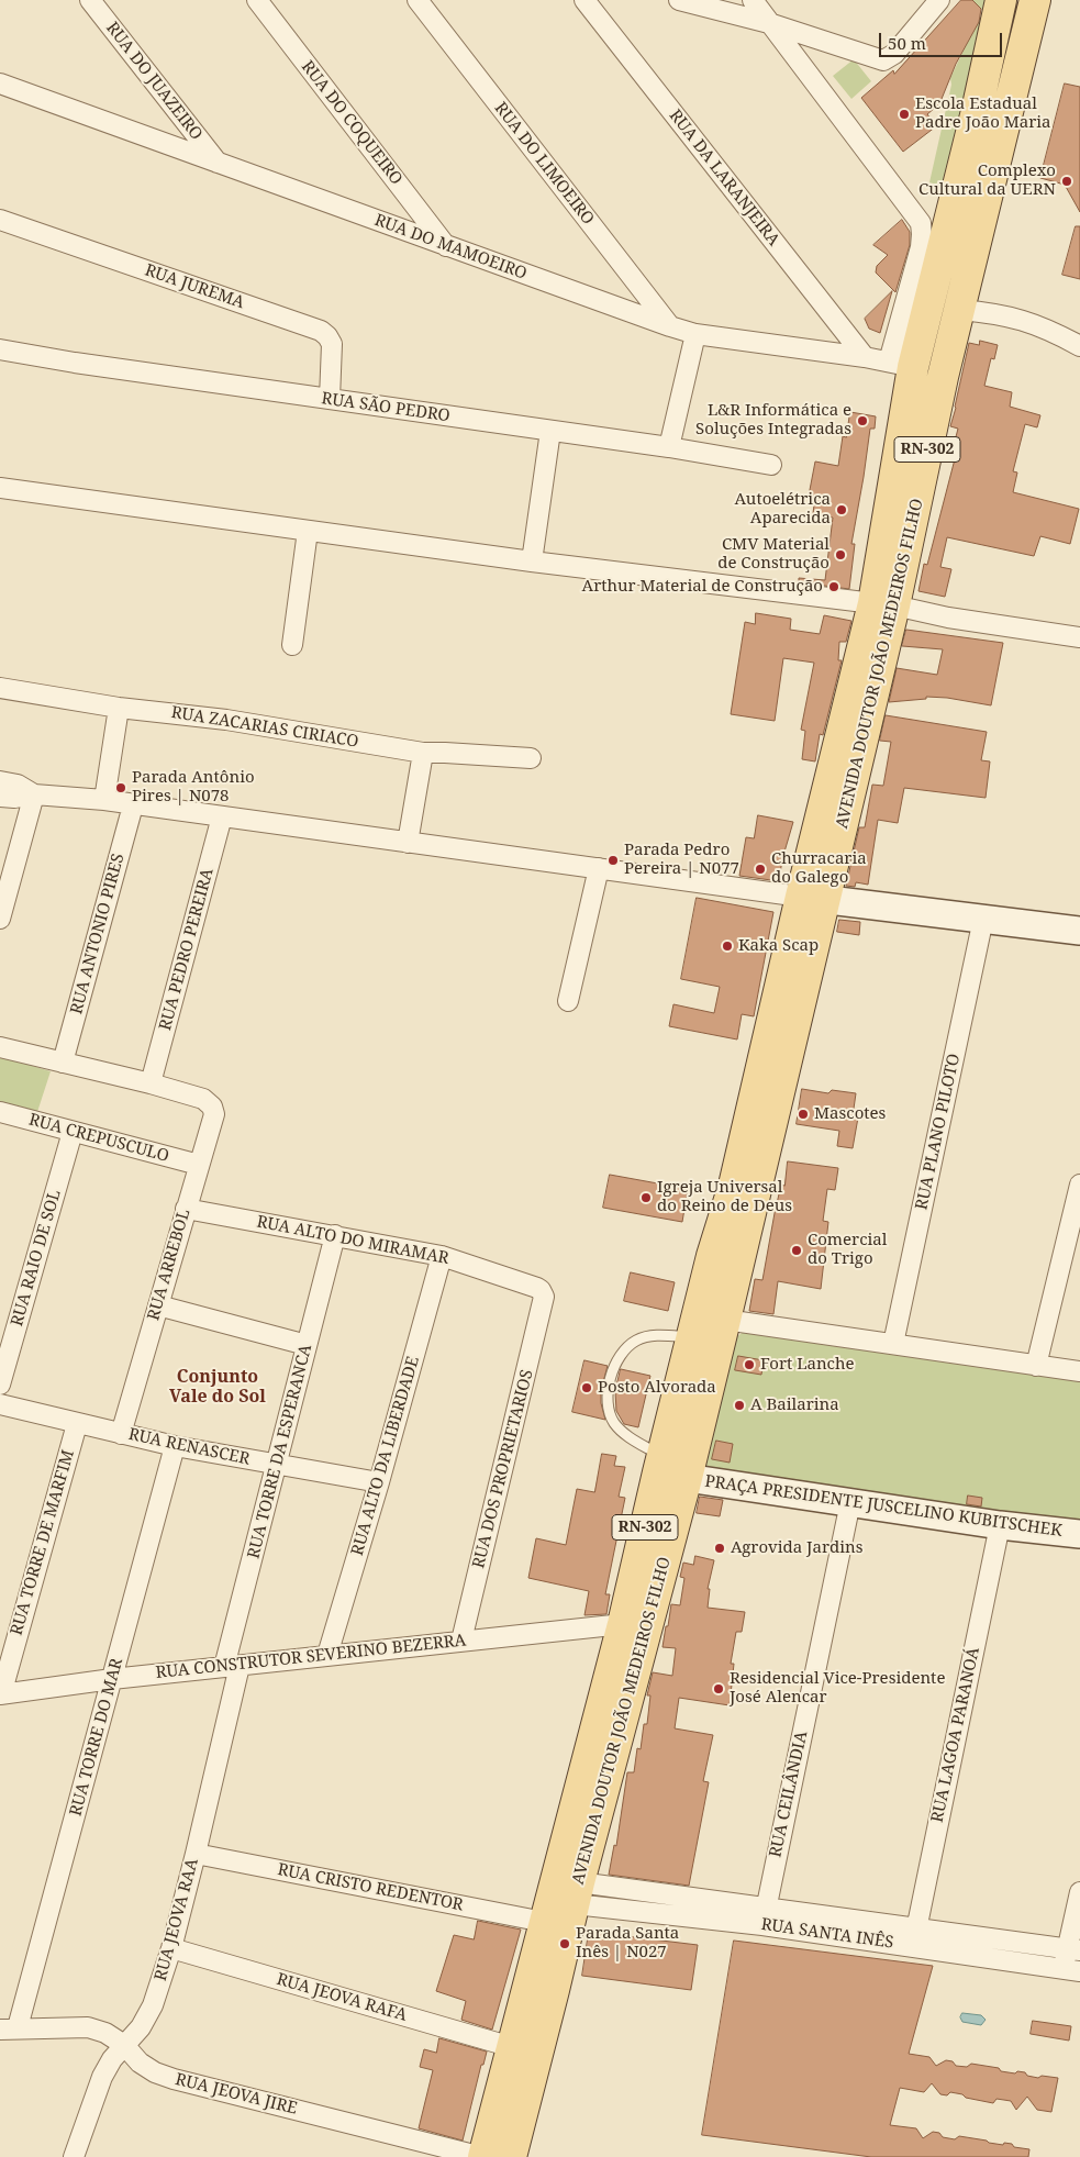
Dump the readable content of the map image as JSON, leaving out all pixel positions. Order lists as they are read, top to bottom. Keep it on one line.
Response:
{"streets":{"main road":["RN-302","AVENIDA DOUTOR JOÃO MEDEIROS FILHO","PRAÇA PRESIDENTE JUSCELINO KUBITSCHEK"],"street":["RUA DO JUAZEIRO","RUA DO COQUEIRO","RUA DO LIMOEIRO","RUA DA LARANJEIRA","RUA DO MAMOEIRO","RUA JUREMA","RUA SÃO PEDRO","RUA ZACARIAS CIRIACO","RUA ANTONIO PIRES","RUA PEDRO PEREIRA","RUA PLANO PILOTO","RUA CREPUSCULO","RUA ALTO DO MIRAMAR","RUA RAIO DE SOL","RUA ARREBOL","RUA RENASCER","RUA TORRE DA ESPERANCA","RUA ALTO DA LIBERDADE","RUA DOS PROPRIETARIOS","RUA TORRE DE MARFIM","RUA CONSTRUTOR SEVERINO BEZERRA","RUA LAGOA PARANOÁ","RUA TORRE DO MAR","RUA CEILÂNDIA","RUA CRISTO REDENTOR","RUA JEOVA RAA","RUA SANTA INÊS","RUA JEOVA RAFA","RUA JEOVA JIRE"]},"crossings":[["RUA DO JUAZEIRO","RUA DO MAMOEIRO"],["RUA DO COQUEIRO","RUA DO MAMOEIRO"],["RUA DO LIMOEIRO","RUA DO MAMOEIRO"],["RUA DA LARANJEIRA","RUA DO MAMOEIRO"],["RUA DO MAMOEIRO","AVENIDA DOUTOR JOÃO MEDEIROS FILHO"],["RUA JUREMA","RUA SÃO PEDRO"],["AVENIDA DOUTOR JOÃO MEDEIROS FILHO","PRAÇA PRESIDENTE JUSCELINO KUBITSCHEK"],["AVENIDA DOUTOR JOÃO MEDEIROS FILHO","RUA CONSTRUTOR SEVERINO BEZERRA"],["AVENIDA DOUTOR JOÃO MEDEIROS FILHO","RUA CRISTO REDENTOR"],["AVENIDA DOUTOR JOÃO MEDEIROS FILHO","RUA SANTA INÊS"],["AVENIDA DOUTOR JOÃO MEDEIROS FILHO","RUA JEOVA RAFA"],["AVENIDA DOUTOR JOÃO MEDEIROS FILHO","RUA JEOVA JIRE"],["RUA PEDRO PEREIRA","RUA ARREBOL"],["RUA CREPUSCULO","RUA RAIO DE SOL"],["RUA CREPUSCULO","RUA ARREBOL"],["RUA ALTO DO MIRAMAR","RUA ARREBOL"],["RUA ALTO DO MIRAMAR","RUA TORRE DA ESPERANCA"],["RUA ALTO DO MIRAMAR","RUA ALTO DA LIBERDADE"],["RUA ALTO DO MIRAMAR","RUA DOS PROPRIETARIOS"],["RUA ARREBOL","RUA RENASCER"],["RUA RENASCER","RUA TORRE DA ESPERANCA"],["RUA RENASCER","RUA ALTO DA LIBERDADE"],["RUA RENASCER","RUA TORRE DE MARFIM"],["RUA RENASCER","RUA TORRE DO MAR"],["RUA TORRE DA ESPERANCA","RUA CONSTRUTOR SEVERINO BEZERRA"],["RUA TORRE DA ESPERANCA","RUA JEOVA RAA"],["RUA ALTO DA LIBERDADE","RUA CONSTRUTOR SEVERINO BEZERRA"],["RUA DOS PROPRIETARIOS","RUA CONSTRUTOR SEVERINO BEZERRA"],["PRAÇA PRESIDENTE JUSCELINO KUBITSCHEK","RUA LAGOA PARANOÁ"],["PRAÇA PRESIDENTE JUSCELINO KUBITSCHEK","RUA CEILÂNDIA"],["RUA TORRE DE MARFIM","RUA CONSTRUTOR SEVERINO BEZERRA"],["RUA CONSTRUTOR SEVERINO BEZERRA","RUA TORRE DO MAR"],["RUA CONSTRUTOR SEVERINO BEZERRA","RUA JEOVA RAA"],["RUA LAGOA PARANOÁ","RUA SANTA INÊS"],["RUA TORRE DO MAR","RUA JEOVA JIRE"],["RUA CEILÂNDIA","RUA SANTA INÊS"],["RUA CRISTO REDENTOR","RUA JEOVA RAA"],["RUA JEOVA RAA","RUA JEOVA RAFA"],["RUA JEOVA RAA","RUA JEOVA JIRE"]],"districts":["Conjunto Vale do Sol"],"places":["Escola Estadual Padre João Maria","Complexo Cultural da UERN","L&R Informática e Soluções Integradas","Autoelétrica Aparecida","CMV Material de Construção","Arthur Material de Construção","Parada Antônio Pires | N078","Parada Pedro Pereira | N077","Churracaria do Galego","Kaka Scap","Mascotes","Igreja Universal do Reino de Deus","Comercial do Trigo","Fort Lanche","Posto Alvorada","A Bailarina","Agrovida Jardins","Residencial Vice-Presidente José Alencar","Parada Santa Inês | N027"],"scale_bar":"50 m"}
